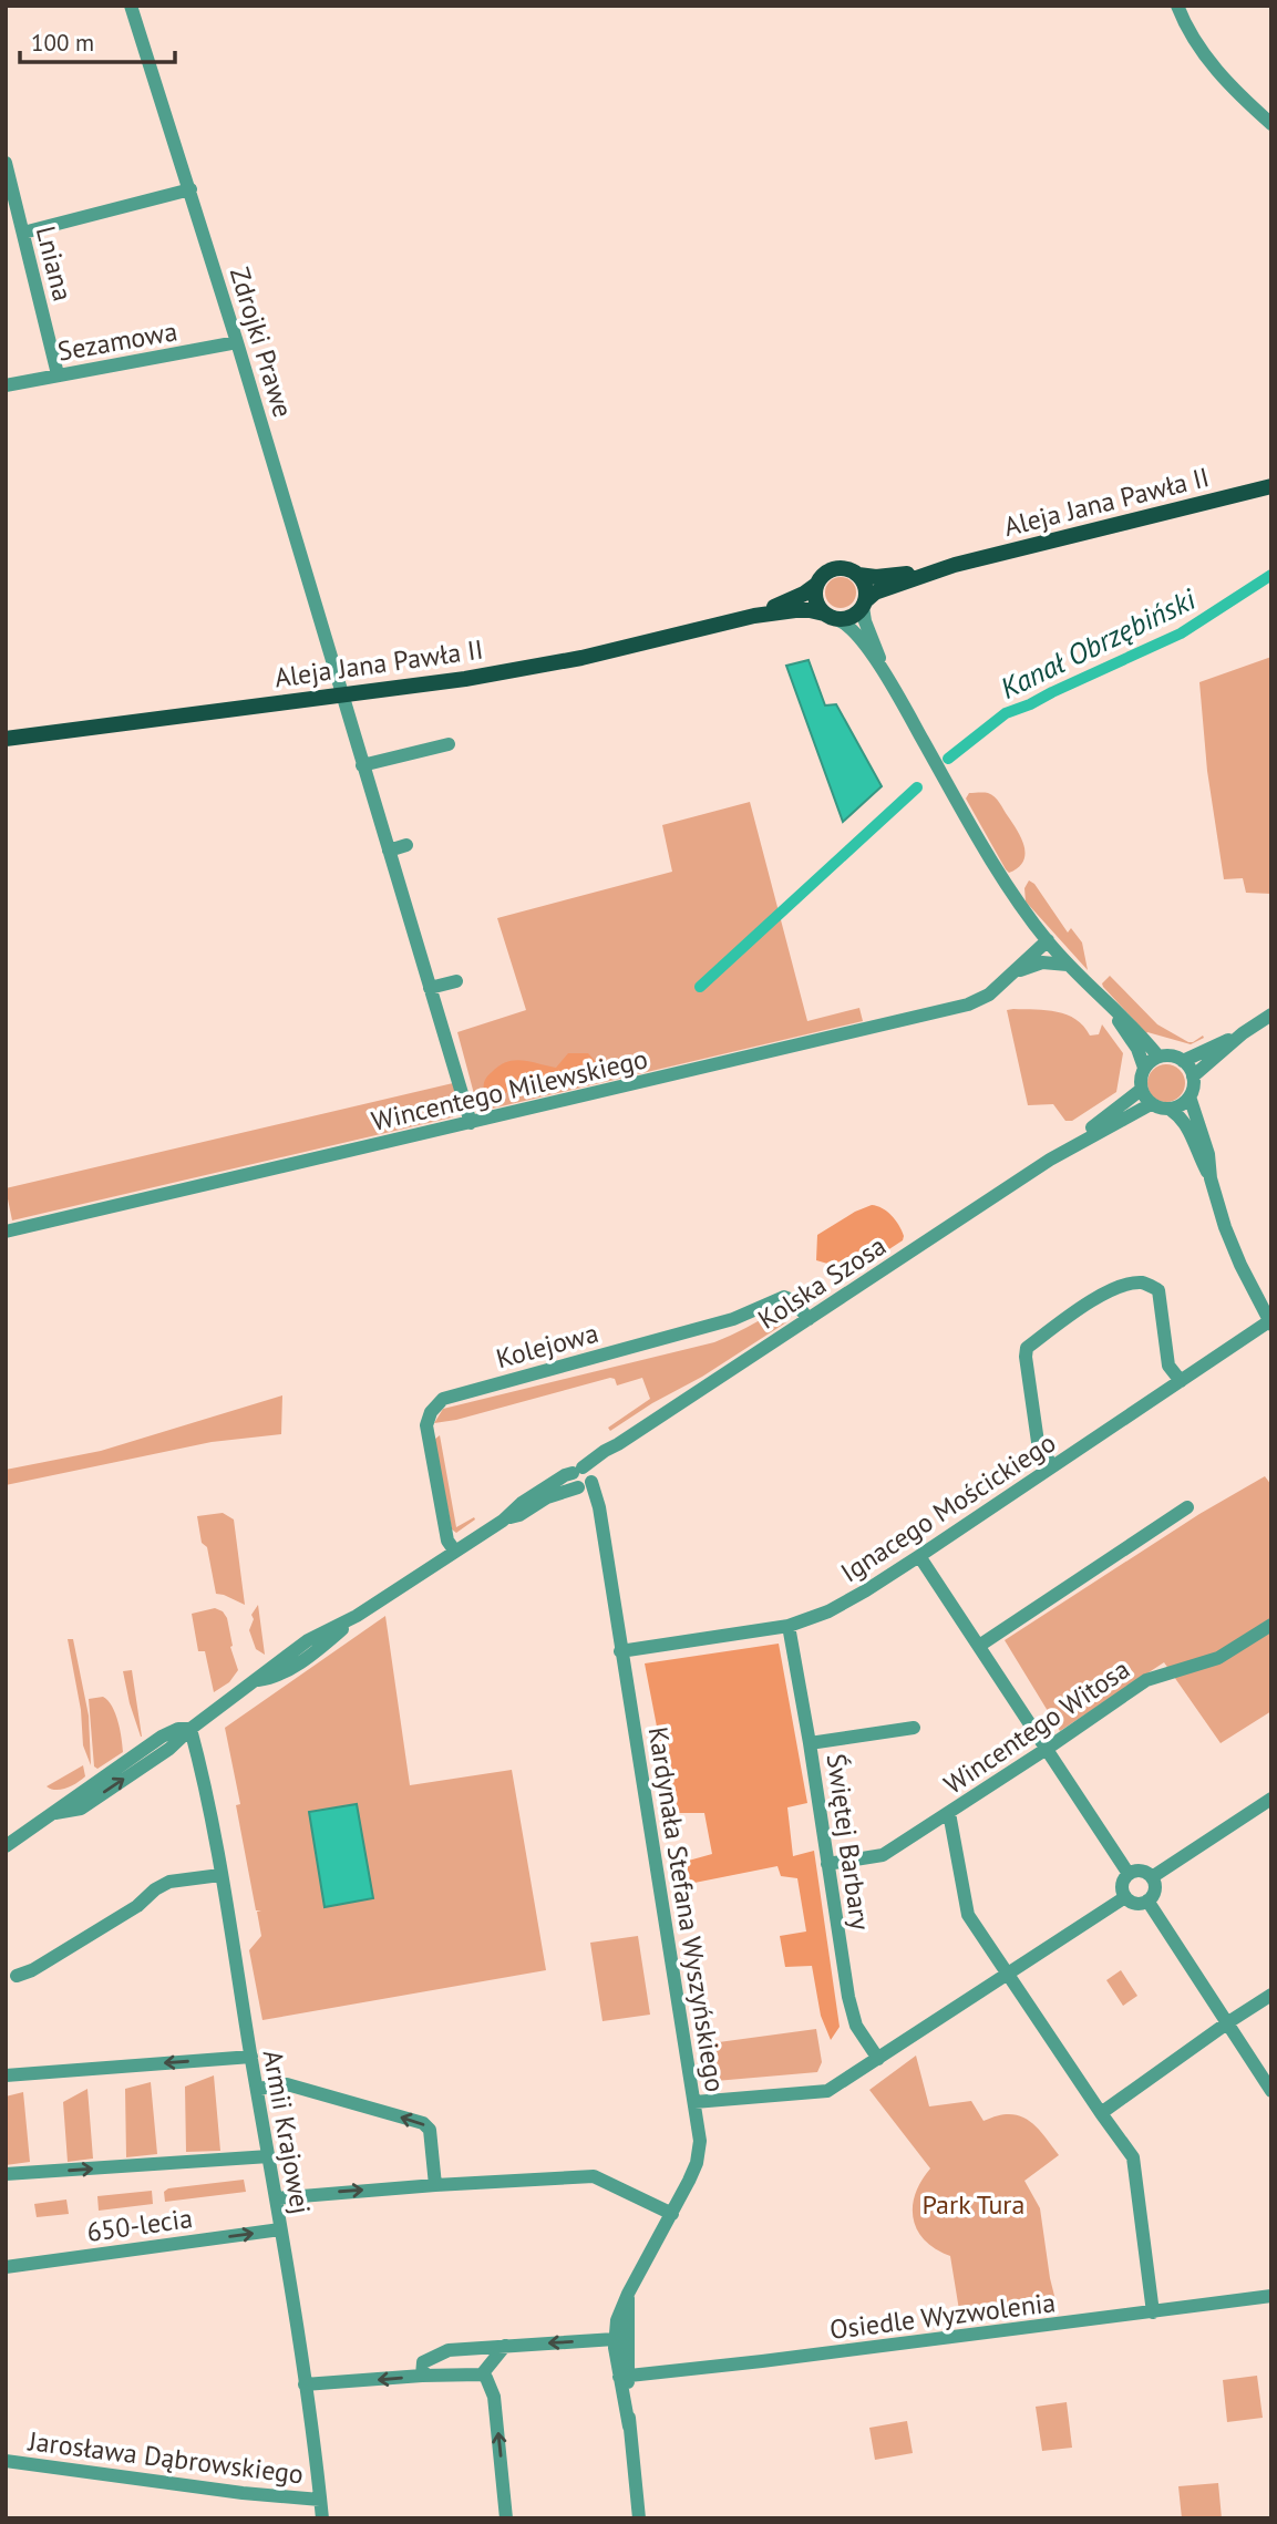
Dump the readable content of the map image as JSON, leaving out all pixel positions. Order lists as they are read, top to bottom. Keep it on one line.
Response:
{"streets":{"main road":["Aleja Jana Pawła II"],"street":["Lniana","Sezamowa","Zdrojki Prawe","Wincentego Milewskiego","Kolska Szosa","Kolejowa","Ignacego Mościckiego","Wincentego Witosa","Świętej Barbary","Kardynała Stefana Wyszyńskiego","Armii Krajowej","650-lecia","Osiedle Wyzwolenia","Jarosława Dąbrowskiego"]},"crossings":[["Lniana","Sezamowa"],["Sezamowa","Zdrojki Prawe"],["Zdrojki Prawe","Aleja Jana Pawła II"],["Zdrojki Prawe","Wincentego Milewskiego"],["Kolska Szosa","Kolejowa"],["Kolska Szosa","Kardynała Stefana Wyszyńskiego"],["Kolska Szosa","Armii Krajowej"],["Ignacego Mościckiego","Świętej Barbary"],["Ignacego Mościckiego","Kardynała Stefana Wyszyńskiego"],["Wincentego Witosa","Świętej Barbary"],["Kardynała Stefana Wyszyńskiego","Osiedle Wyzwolenia"],["Armii Krajowej","650-lecia"],["Armii Krajowej","Jarosława Dąbrowskiego"]],"water":["Kanał Obrzębiński"],"parks":["Park Tura"],"scale_bar":"100 m"}
